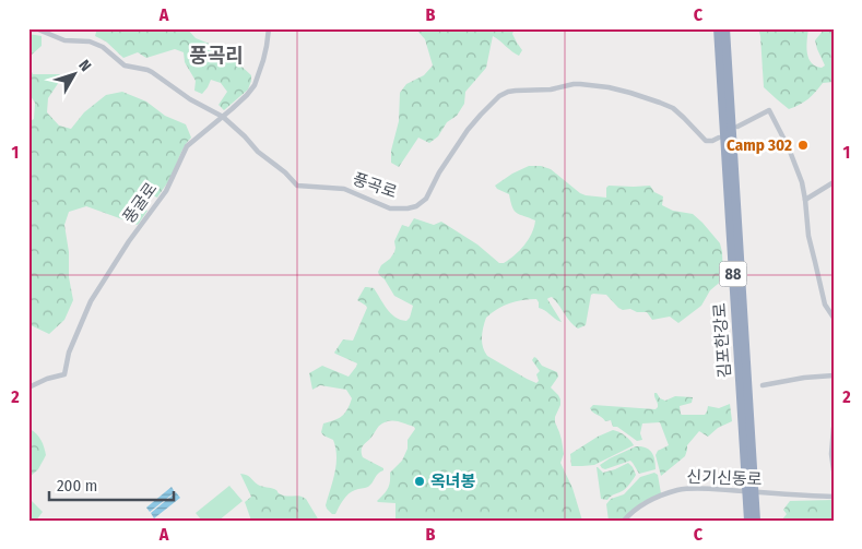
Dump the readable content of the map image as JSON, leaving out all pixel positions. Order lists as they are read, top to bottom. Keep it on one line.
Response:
{"streets":{"highway":["88","김포한강로"],"street":["풍곡로","풍굴로","신기신동로"]},"crossings":[["풍곡로","풍굴로"]],"districts":["풍곡리"],"places":["Camp 302","옥녀봉"],"scale_bar":"200 m","north":"top right","grid":{"columns":["A","B","C"],"rows":["1","2"]}}
